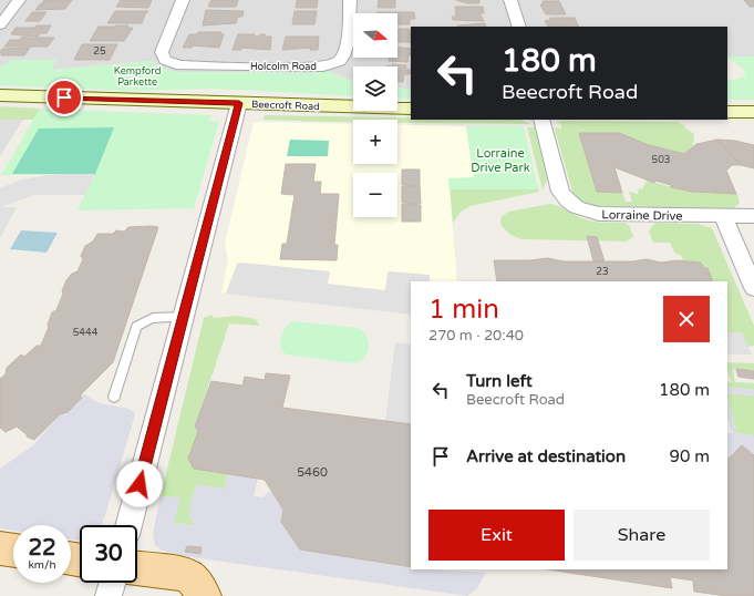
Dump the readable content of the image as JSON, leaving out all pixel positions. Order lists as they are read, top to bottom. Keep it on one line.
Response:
{"streets":{"street":["Holcolm Road","Beecroft Road","Lorraine Drive"]},"parks":["Kempford Parkette","Lorraine Drive Park"],"house_numbers":["25","503","23","5444","5460"],"north":"right","page":{"map_buttons":["+","−"],"turn":["180 m","Beecroft Road"],"heading":["1 min","270 m · 20:40"],"list":[{"name":"Turn left","note":"Beecroft Road","value":"180 m"},{"name":"Arrive at destination","value":"90 m"}],"buttons":["Exit","Share"],"speed":"22 km/h","limit":"30"}}
